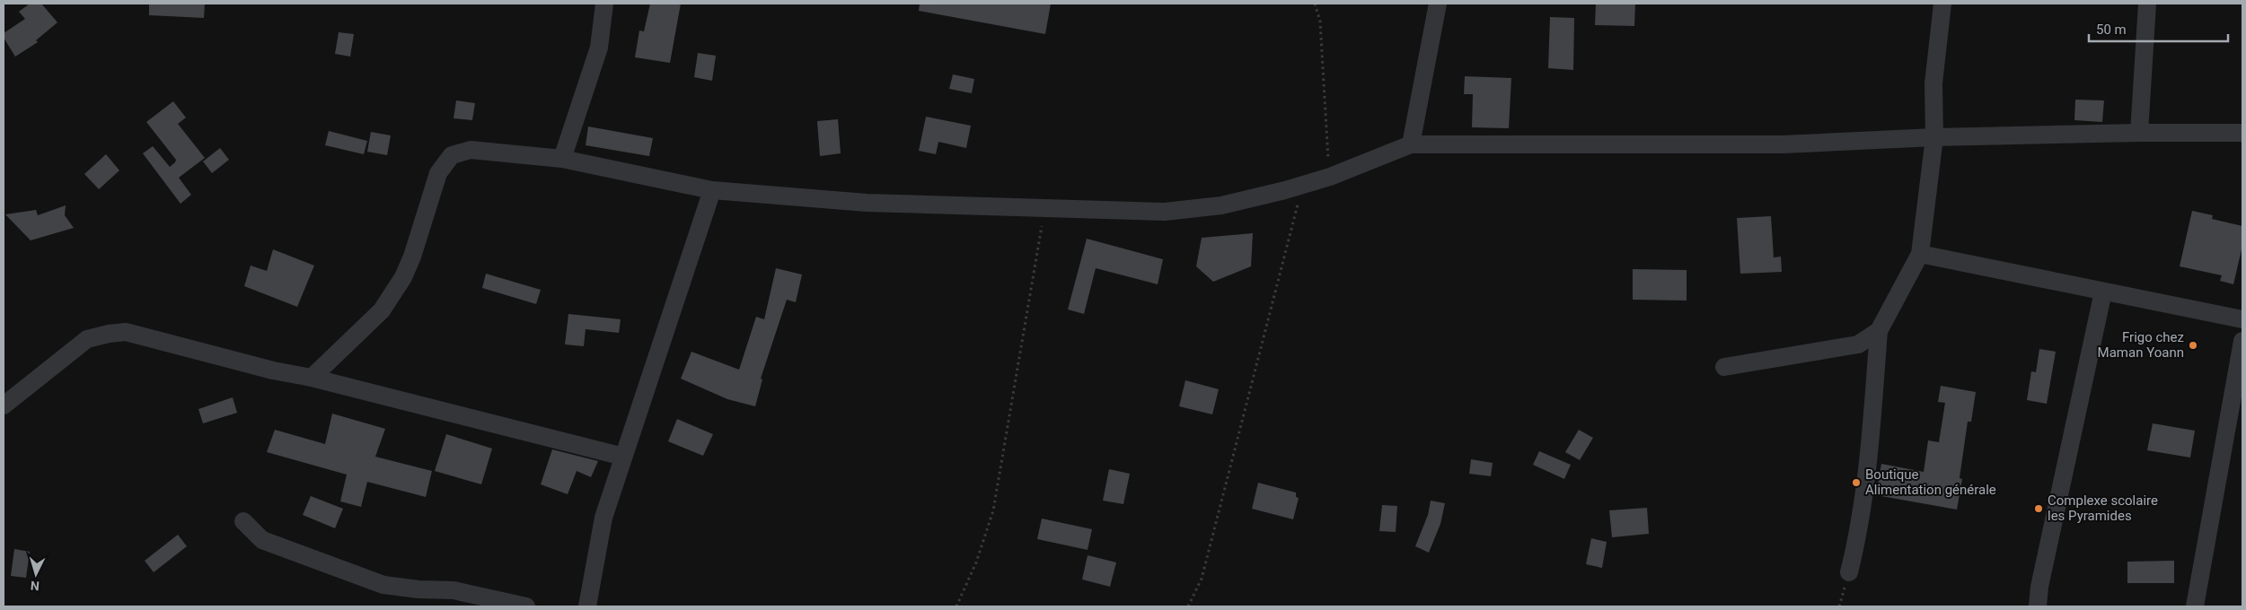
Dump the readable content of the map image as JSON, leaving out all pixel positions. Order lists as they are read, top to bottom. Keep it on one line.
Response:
{"places":["Frigo chez Maman Yoann","Boutique Alimentation générale","Complexe scolaire les Pyramides"],"scale_bar":"50 m","north":"bottom"}
